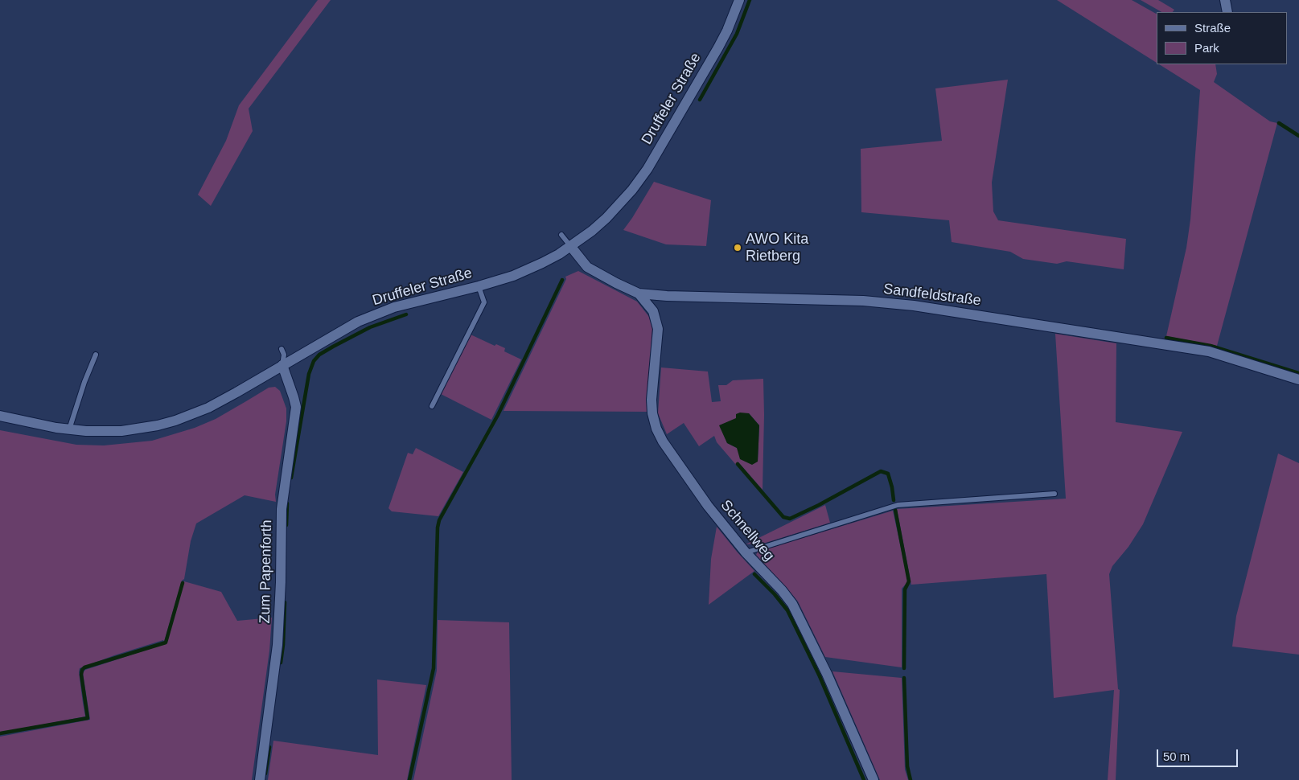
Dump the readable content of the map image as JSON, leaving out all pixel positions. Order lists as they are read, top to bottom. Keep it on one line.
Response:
{"streets":{"street":["Druffeler Straße","Sandfeldstraße","Schnellweg","Zum Papenforth"]},"crossings":[["Druffeler Straße","Sandfeldstraße"],["Druffeler Straße","Zum Papenforth"],["Sandfeldstraße","Schnellweg"]],"places":["AWO Kita Rietberg"],"legend":["Straße","Park"],"scale_bar":"50 m"}
